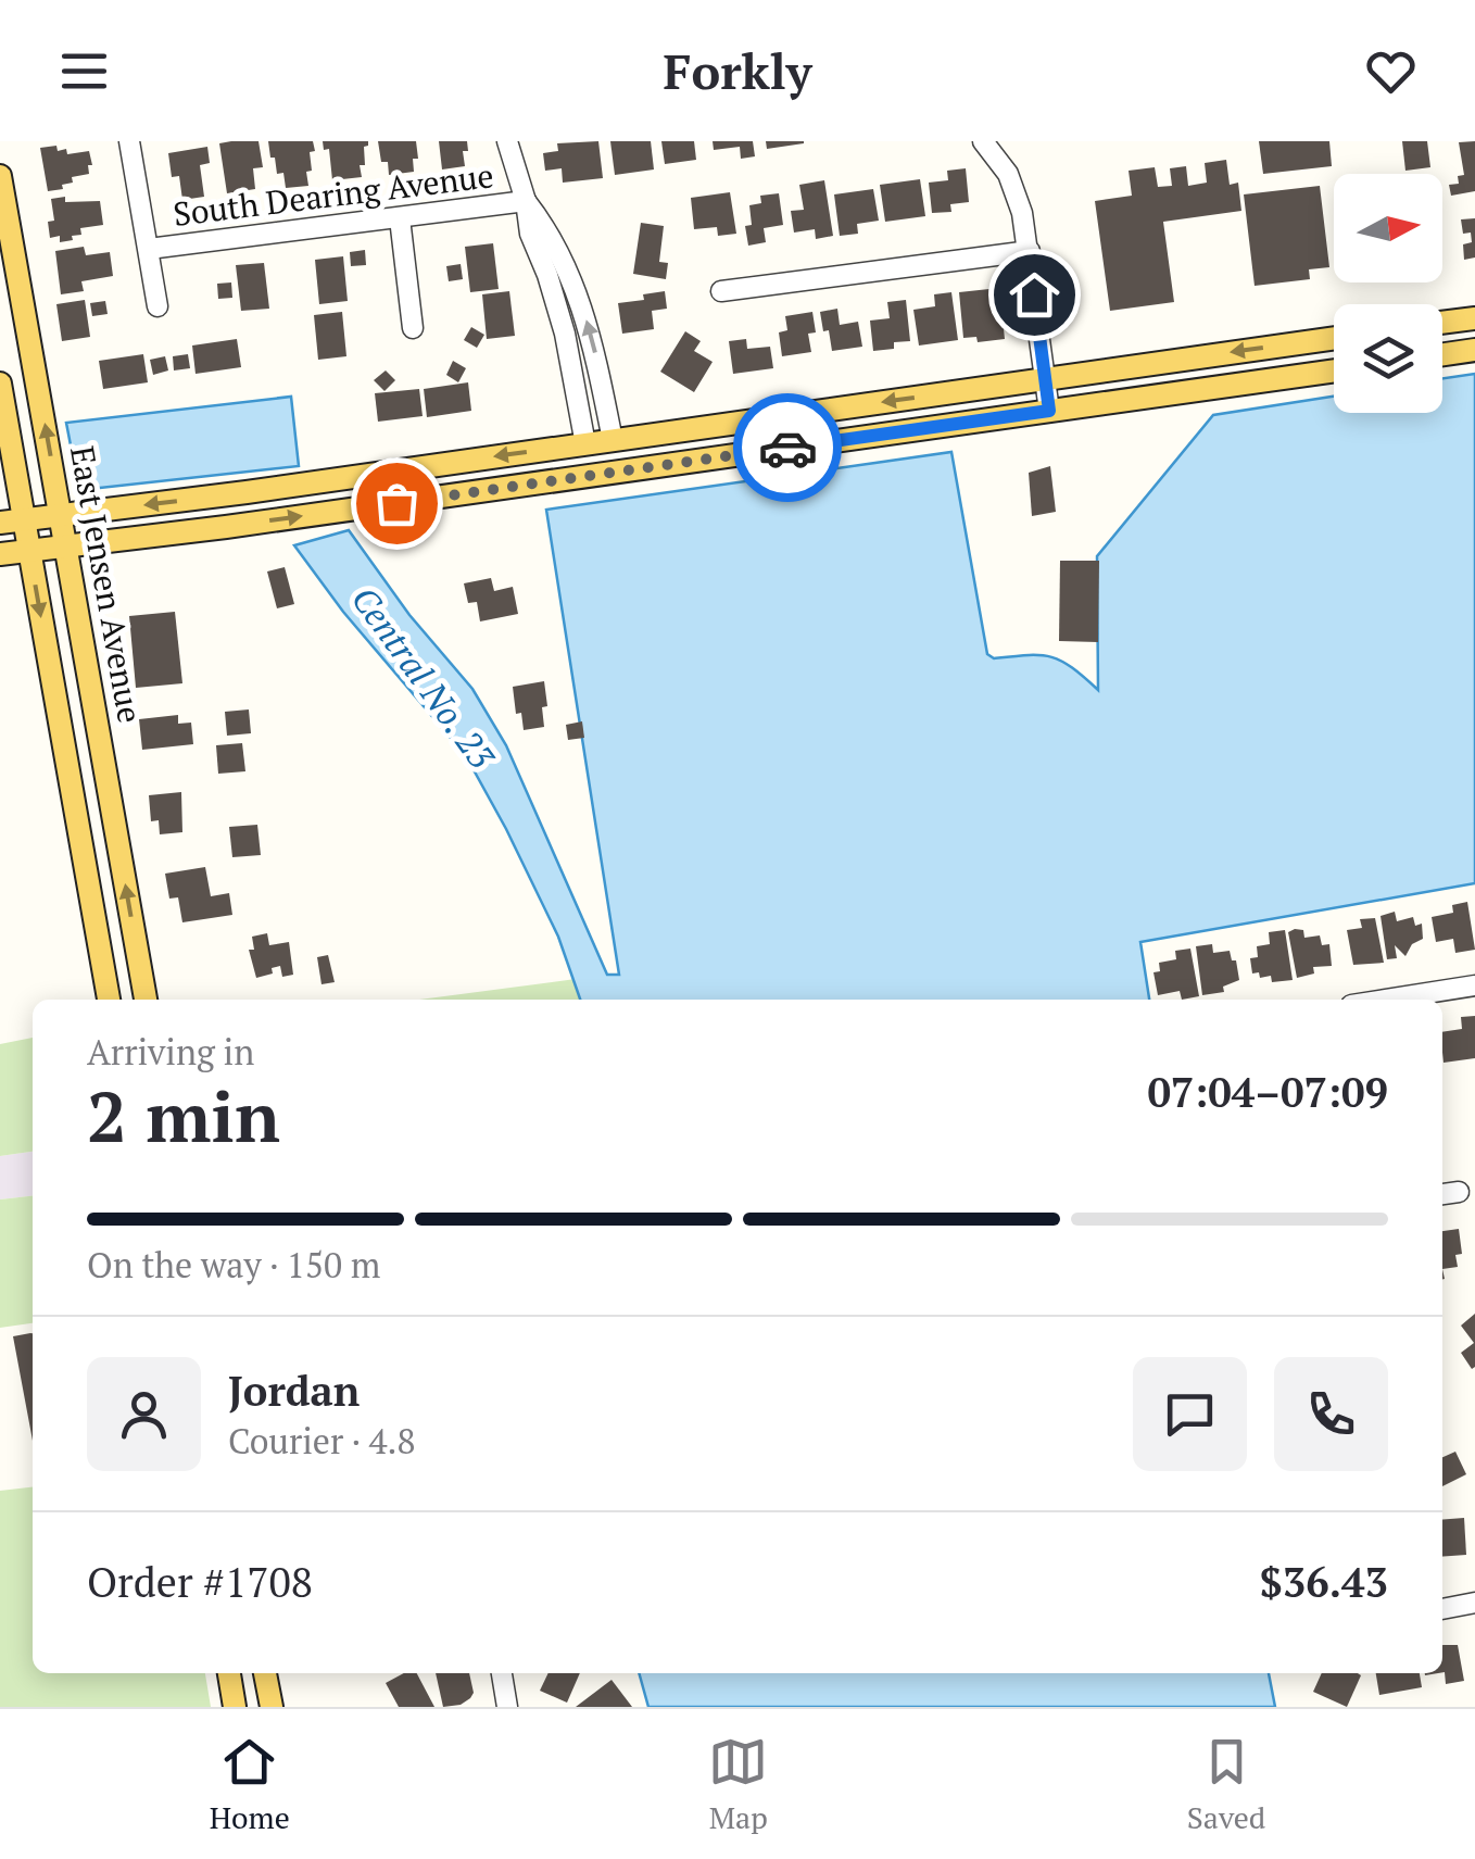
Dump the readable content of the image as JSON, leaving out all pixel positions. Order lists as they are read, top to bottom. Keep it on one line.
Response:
{"streets":{"main road":["East Jensen Avenue"],"street":["South Dearing Avenue"]},"water":["Central No. 23"],"north":"right","page":{"header":"Forkly","heading":["2 min","Arriving in","07:04–07:09"],"panel":["Jordan","Courier · 4.8","Order #1708","$36.43"],"bar":"On the way · 150 m","tabs":["Home","Map","Saved"]}}
